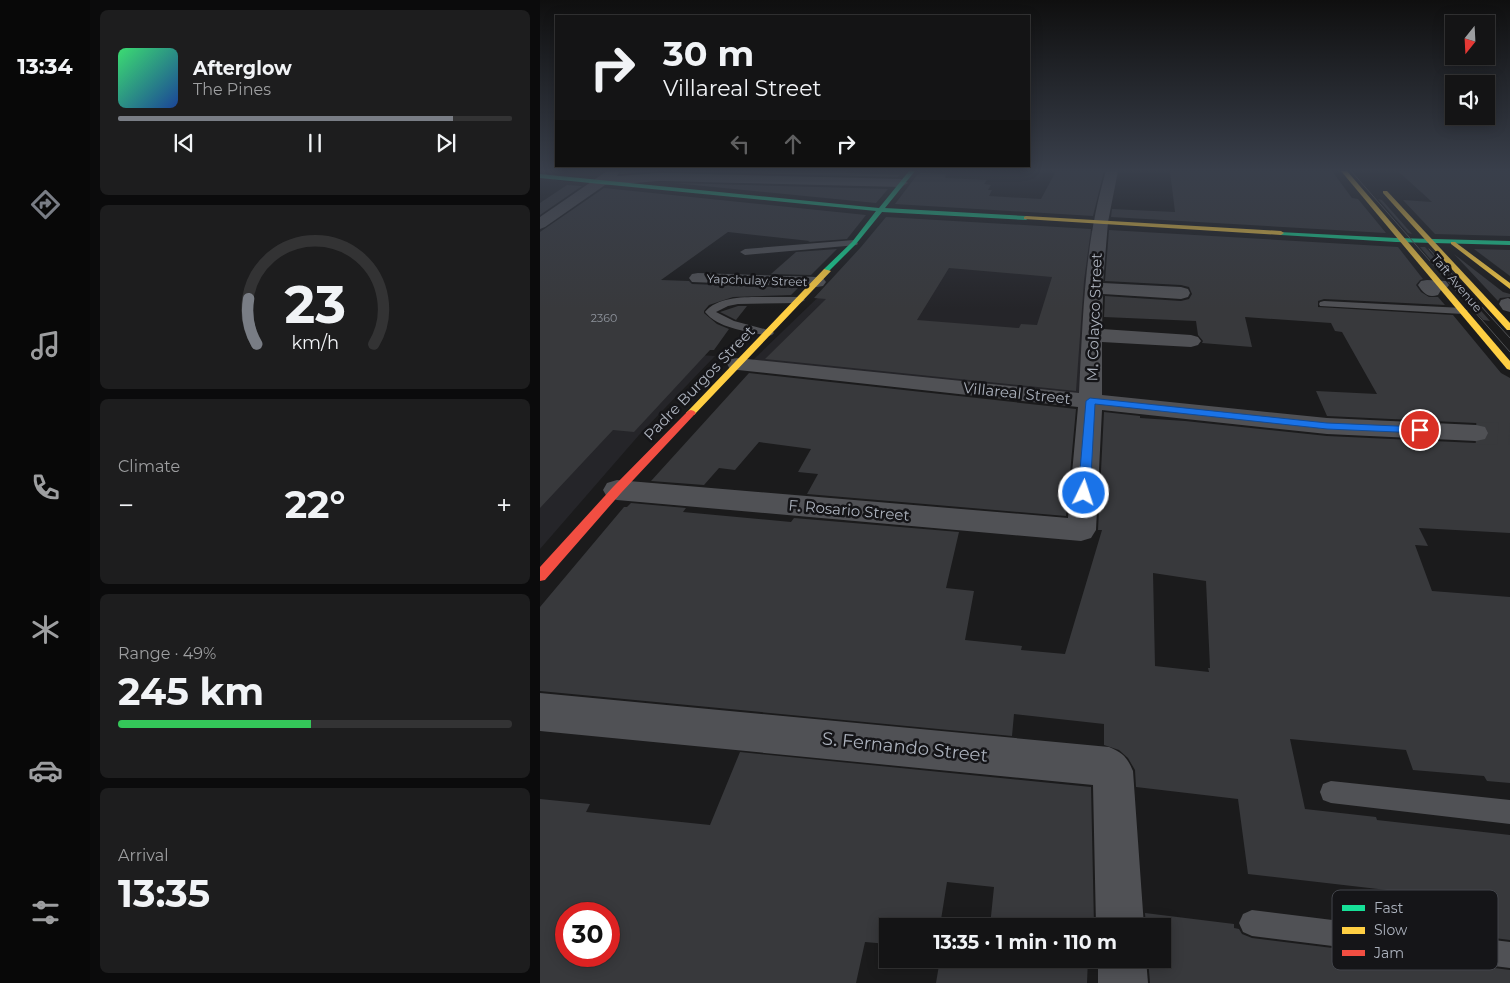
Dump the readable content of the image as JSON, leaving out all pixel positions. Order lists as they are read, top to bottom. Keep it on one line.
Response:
{"streets":{"main road":["Taft Avenue","Padre Burgos Street"],"street":["Yapchulay Street","M. Colayco Street","Villareal Street","F. Rosario Street","S. Fernando Street"]},"crossings":[["Yapchulay Street","Padre Burgos Street"],["M. Colayco Street","Villareal Street"],["M. Colayco Street","F. Rosario Street"],["Padre Burgos Street","Villareal Street"],["Padre Burgos Street","F. Rosario Street"]],"house_numbers":["2360"],"legend":["Fast","Slow","Jam"],"north":"bottom","page":{"tabs":"13:34","turn":["30 m","Villareal Street"],"song":["Afterglow","The Pines"],"tile":["Climate",["Range · 49%","245 km"],["Arrival","13:35"]],"heat":["−","22°","+"],"limit":"30","trip":"13:35 · 1 min · 110 m","gauge":["23","km/h"]}}
